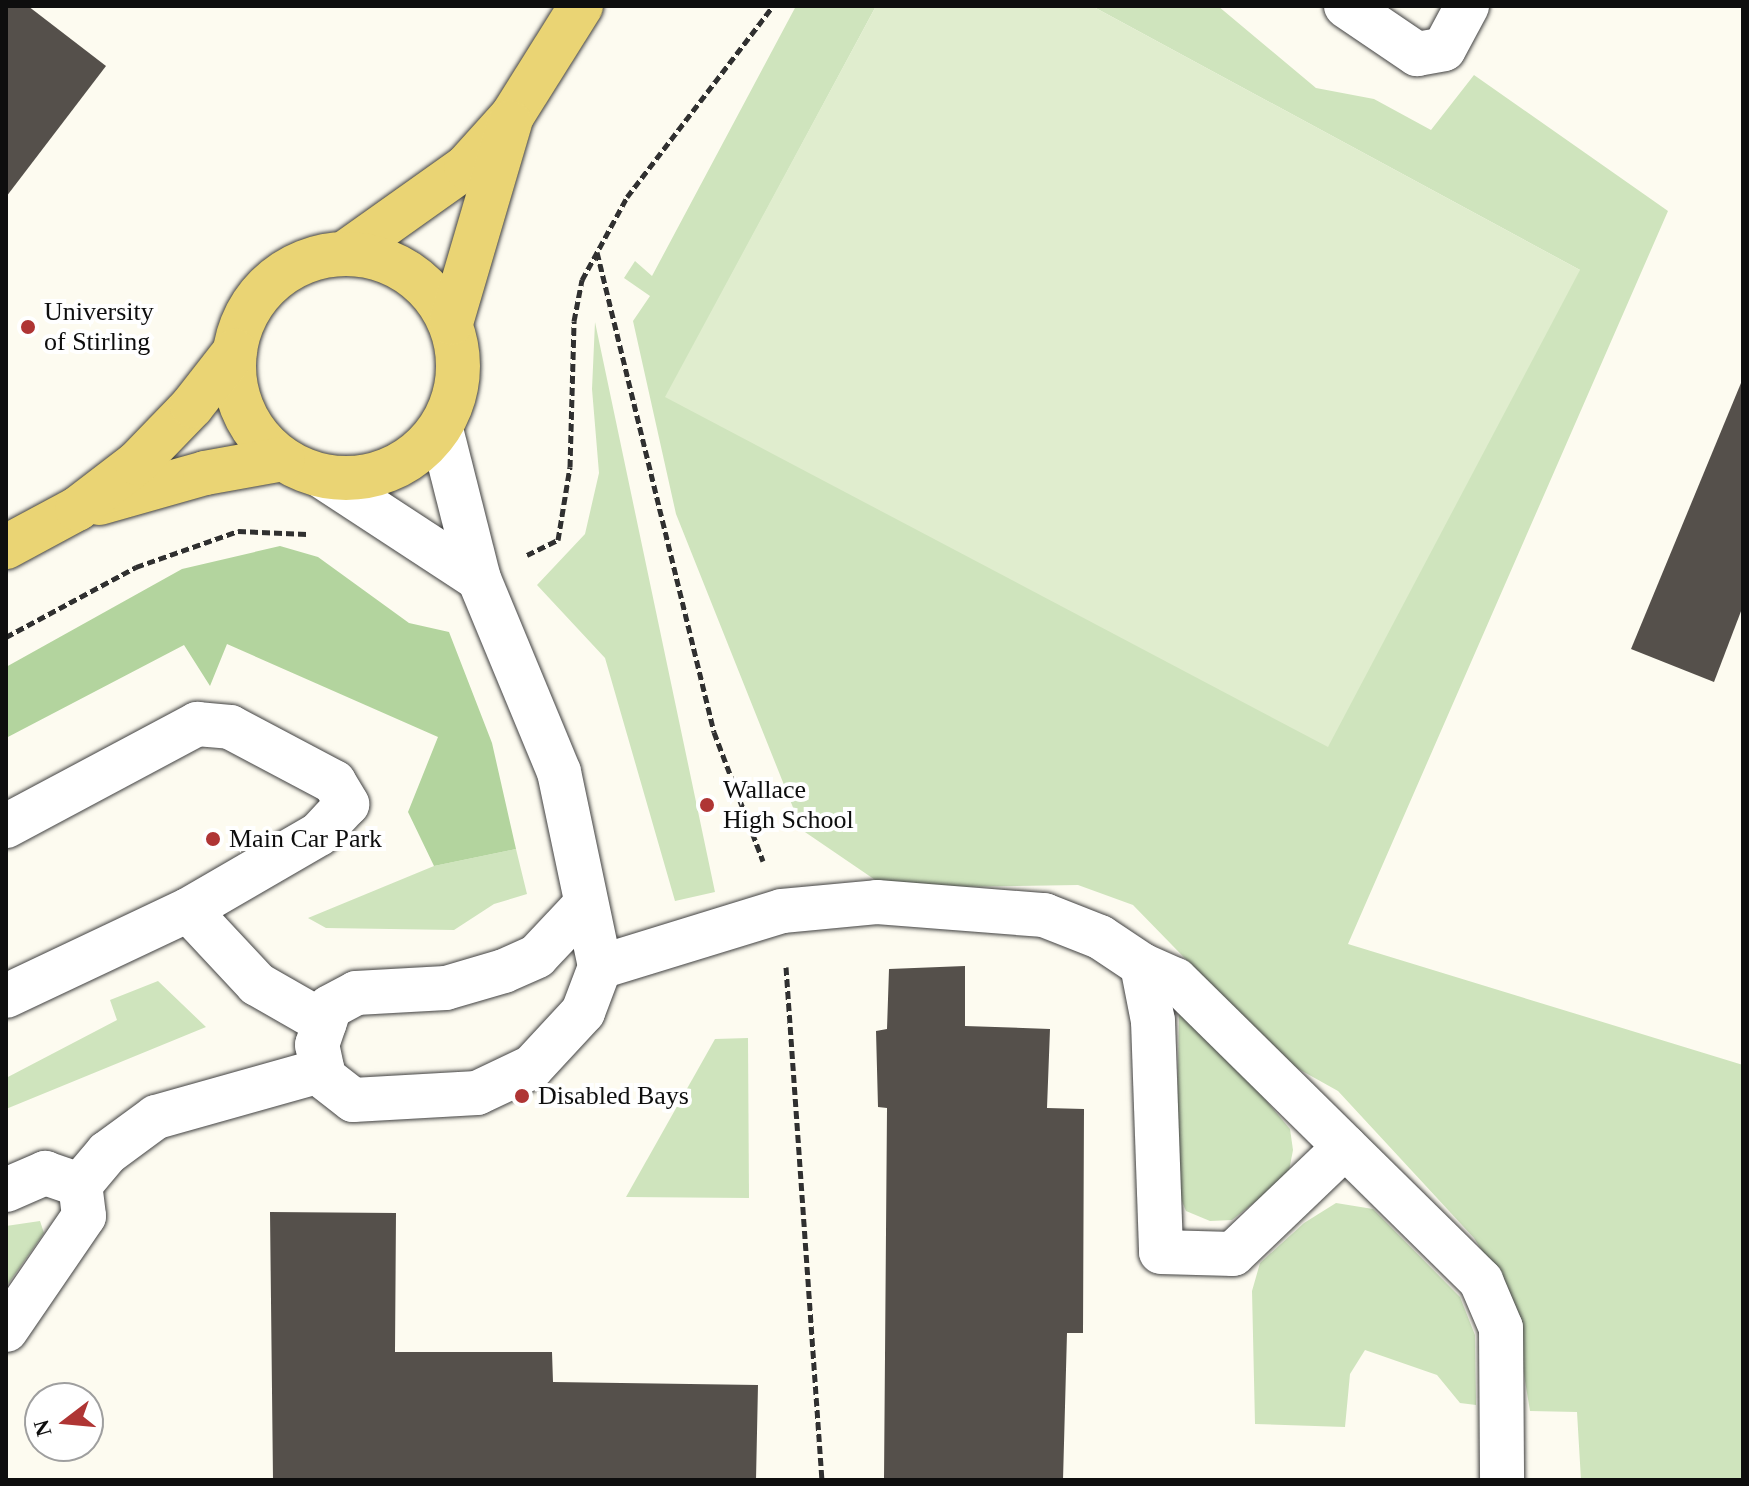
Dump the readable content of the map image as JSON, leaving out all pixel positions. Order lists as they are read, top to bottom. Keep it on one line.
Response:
{"places":["University of Stirling","Wallace High School","Main Car Park","Disabled Bays"],"north":"left"}
